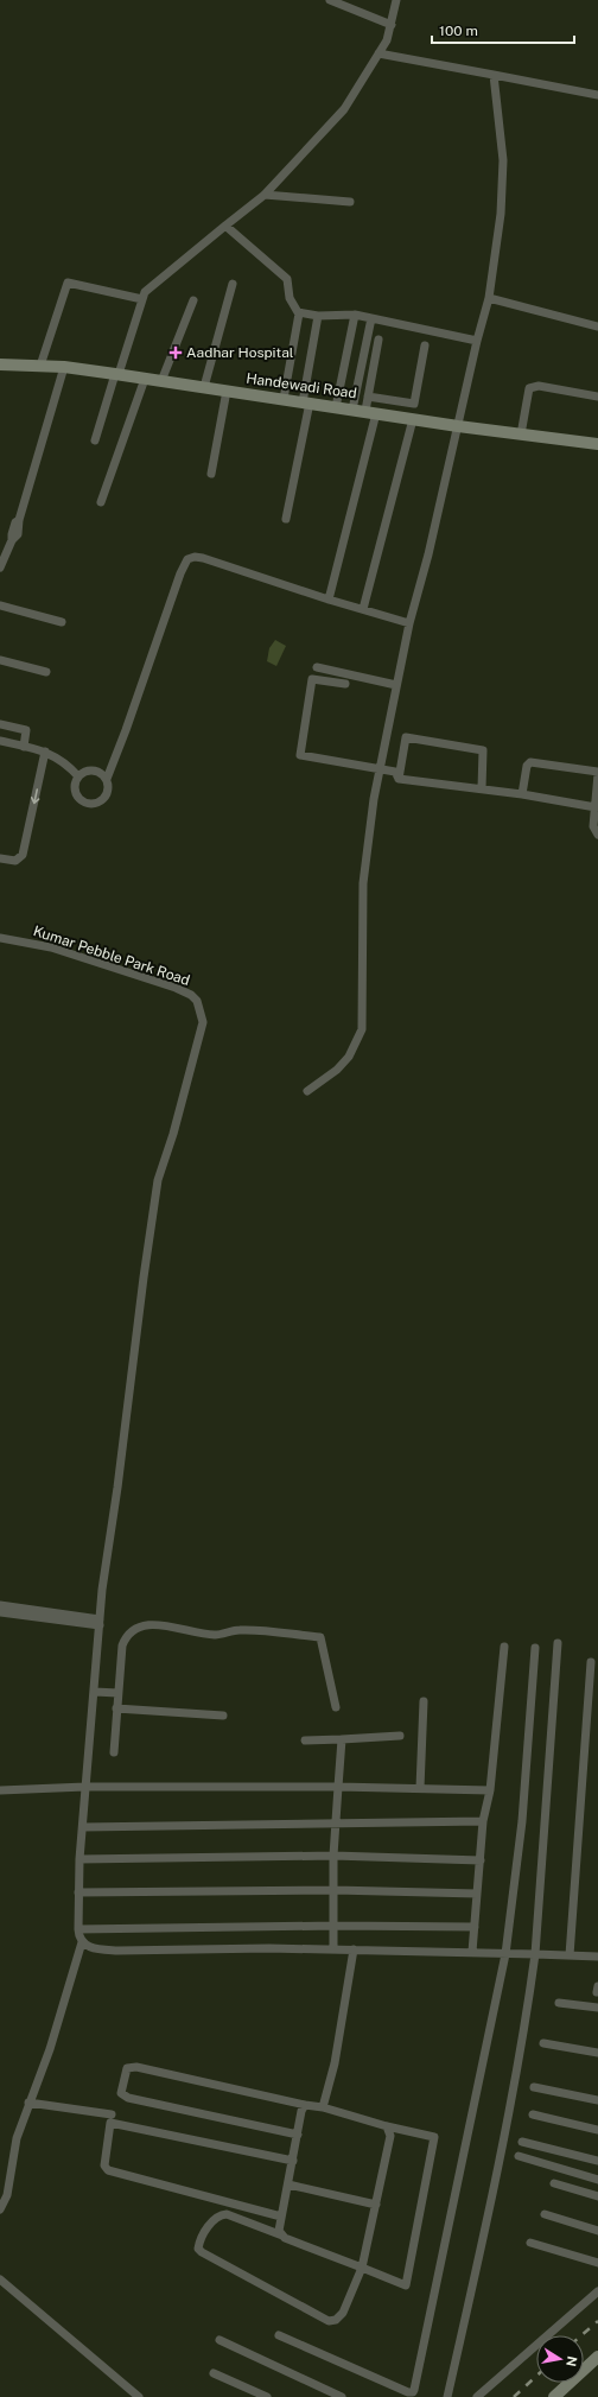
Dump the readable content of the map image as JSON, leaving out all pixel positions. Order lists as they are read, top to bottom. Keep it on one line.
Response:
{"streets":{"main road":["Handewadi Road"],"street":["Kumar Pebble Park Road"]},"places":{"health":["Aadhar Hospital"]},"scale_bar":"100 m","north":"right"}
